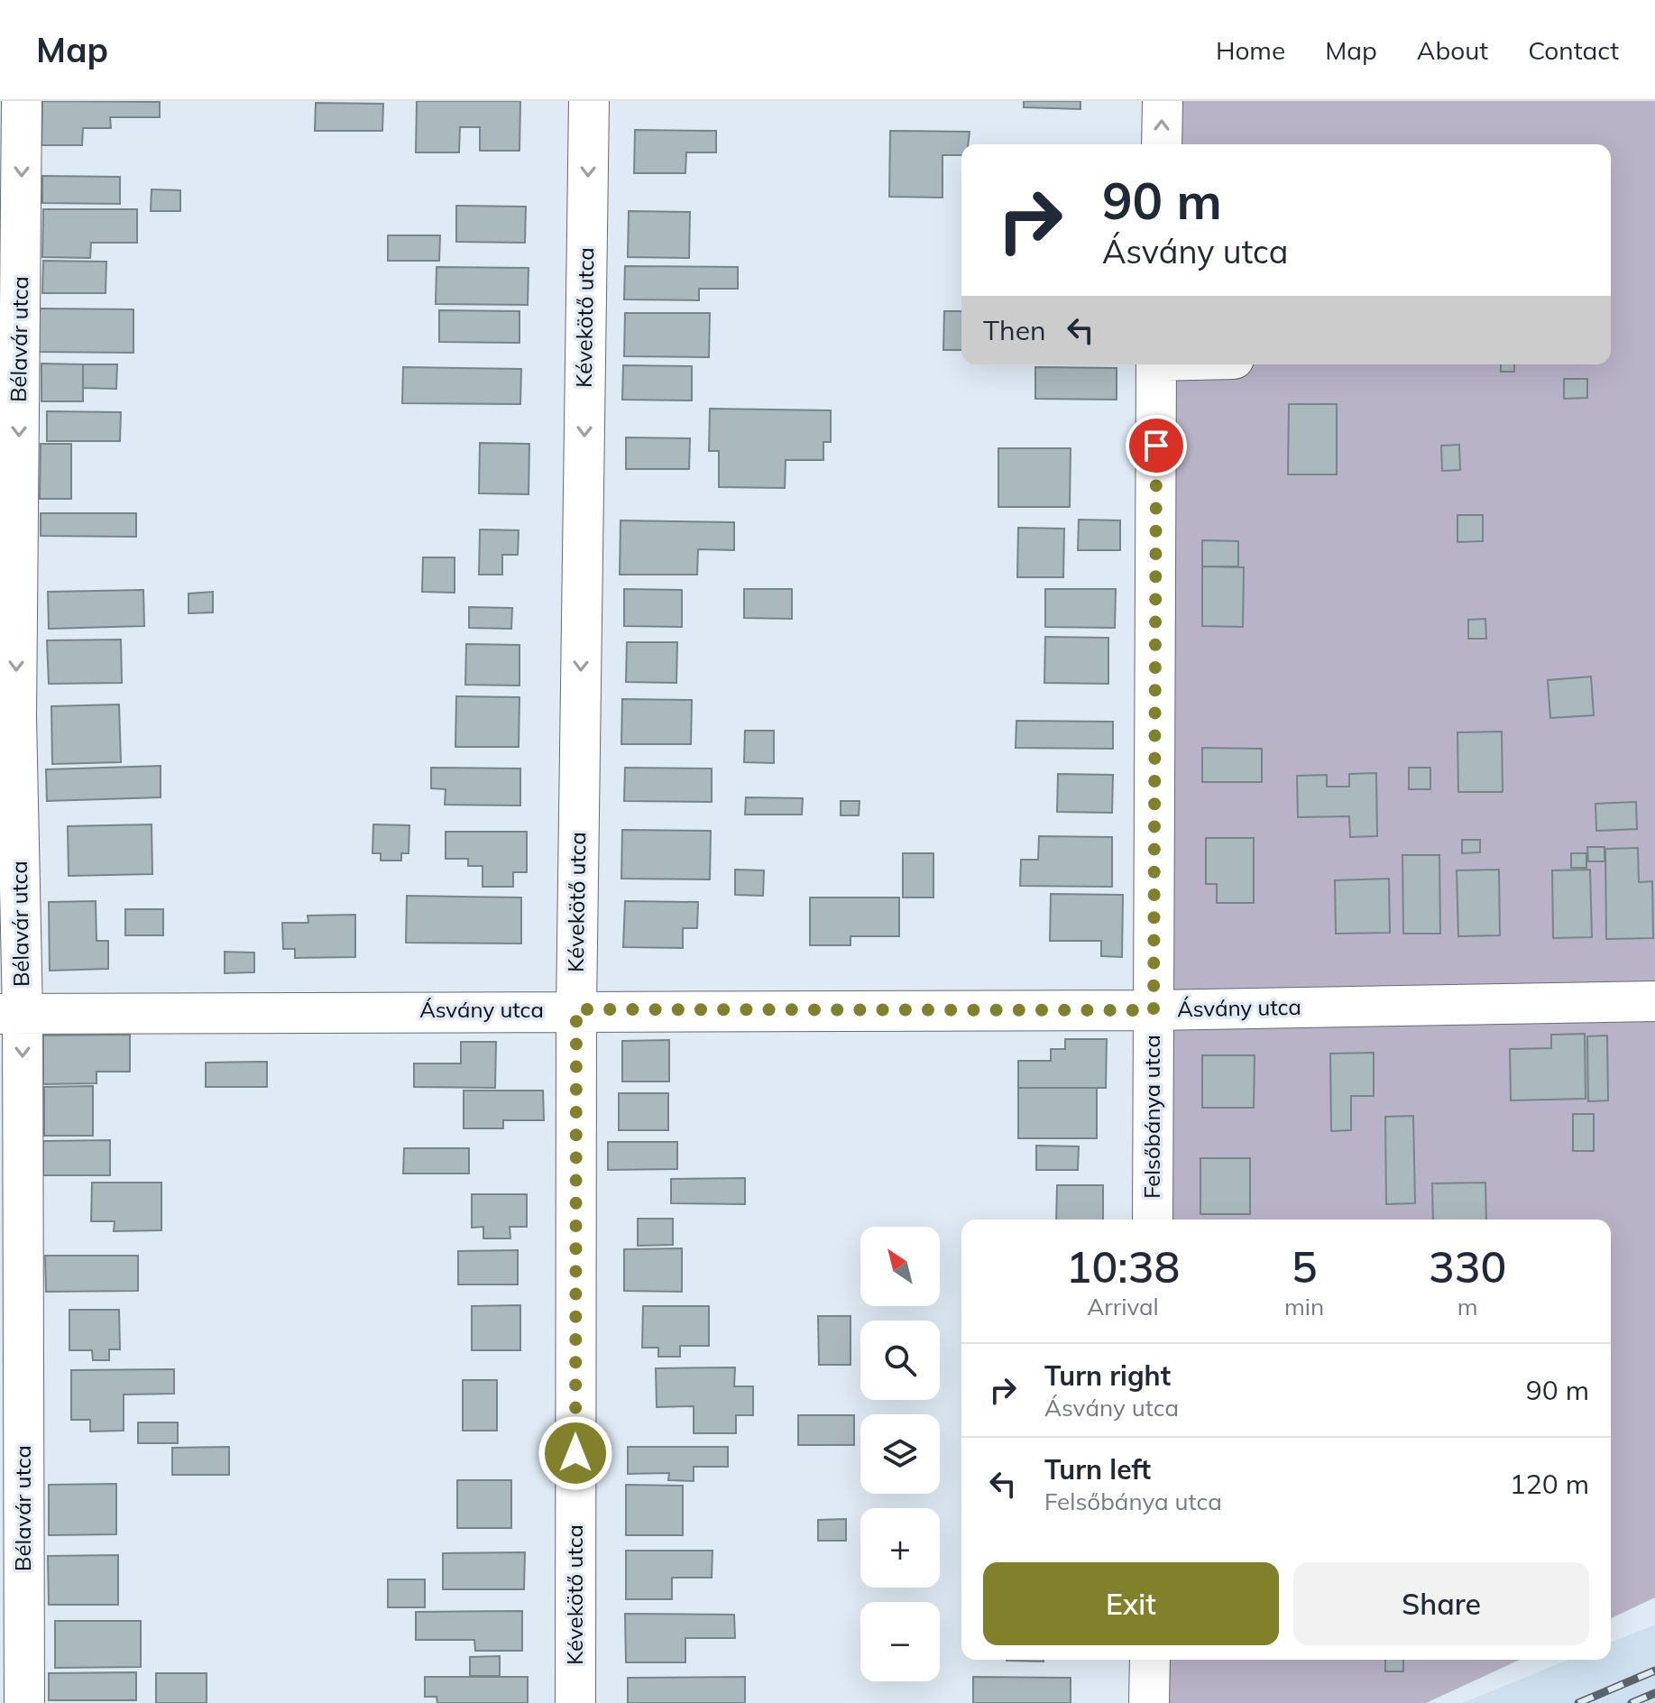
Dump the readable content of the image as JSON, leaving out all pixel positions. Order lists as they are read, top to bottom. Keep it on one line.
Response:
{"streets":{"street":["Kévekötő utca","Bélavár utca","Ásvány utca","Felsőbánya utca"]},"crossings":[["Kévekötő utca","Ásvány utca"],["Bélavár utca","Ásvány utca"],["Ásvány utca","Felsőbánya utca"]],"one_way":["Kévekötő utca","Bélavár utca"],"north":"top left","page":{"header":"Map","nav":["Home","Map","About","Contact"],"turn":["90 m","Ásvány utca"],"then":"Then","eta":["10:38","Arrival","5","min","330","m"],"map_buttons":["+","−"],"list":[{"name":"Turn right","note":"Ásvány utca","value":"90 m"},{"name":"Turn left","note":"Felsőbánya utca","value":"120 m"}],"buttons":["Exit","Share"]}}
